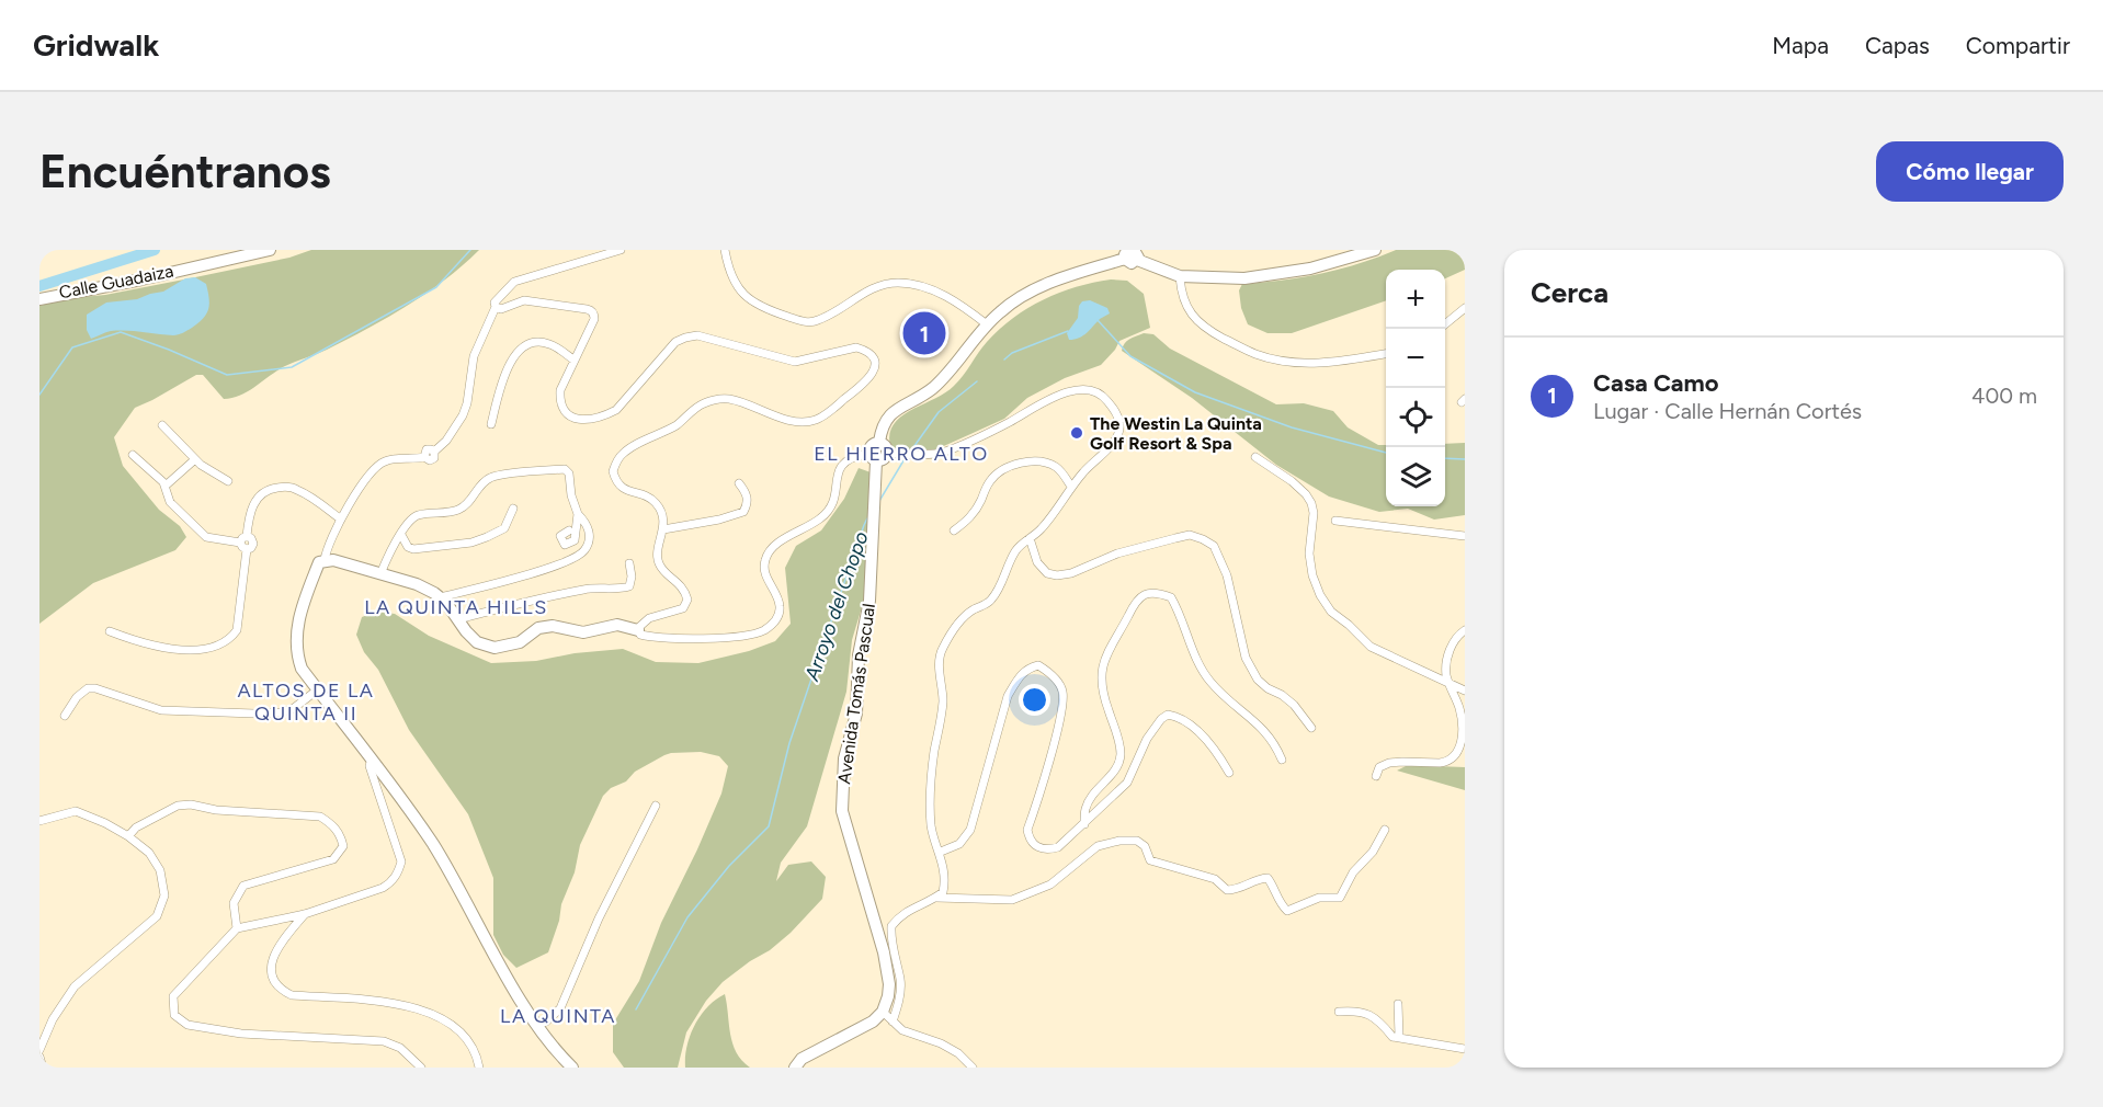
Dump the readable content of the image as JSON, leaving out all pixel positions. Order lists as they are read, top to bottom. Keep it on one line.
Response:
{"streets":{"street":["Calle Guadaiza","Avenida Tomás Pascual"]},"districts":["EL HIERRO ALTO","LA QUINTA HILLS","ALTOS DE LA QUINTA II","LA QUINTA"],"water":["Arroyo del Chopo"],"places":["The Westin La Quinta Golf Resort & Spa"],"page":{"header":"Gridwalk","nav":["Mapa","Capas","Compartir"],"buttons":"Cómo llegar","title":"Encuéntranos","heading":"Cerca","map_buttons":["+","−"],"pins":"1","list":[{"mark":"1","name":"Casa Camo","note":"Lugar · Calle Hernán Cortés","value":"400 m"}]}}
